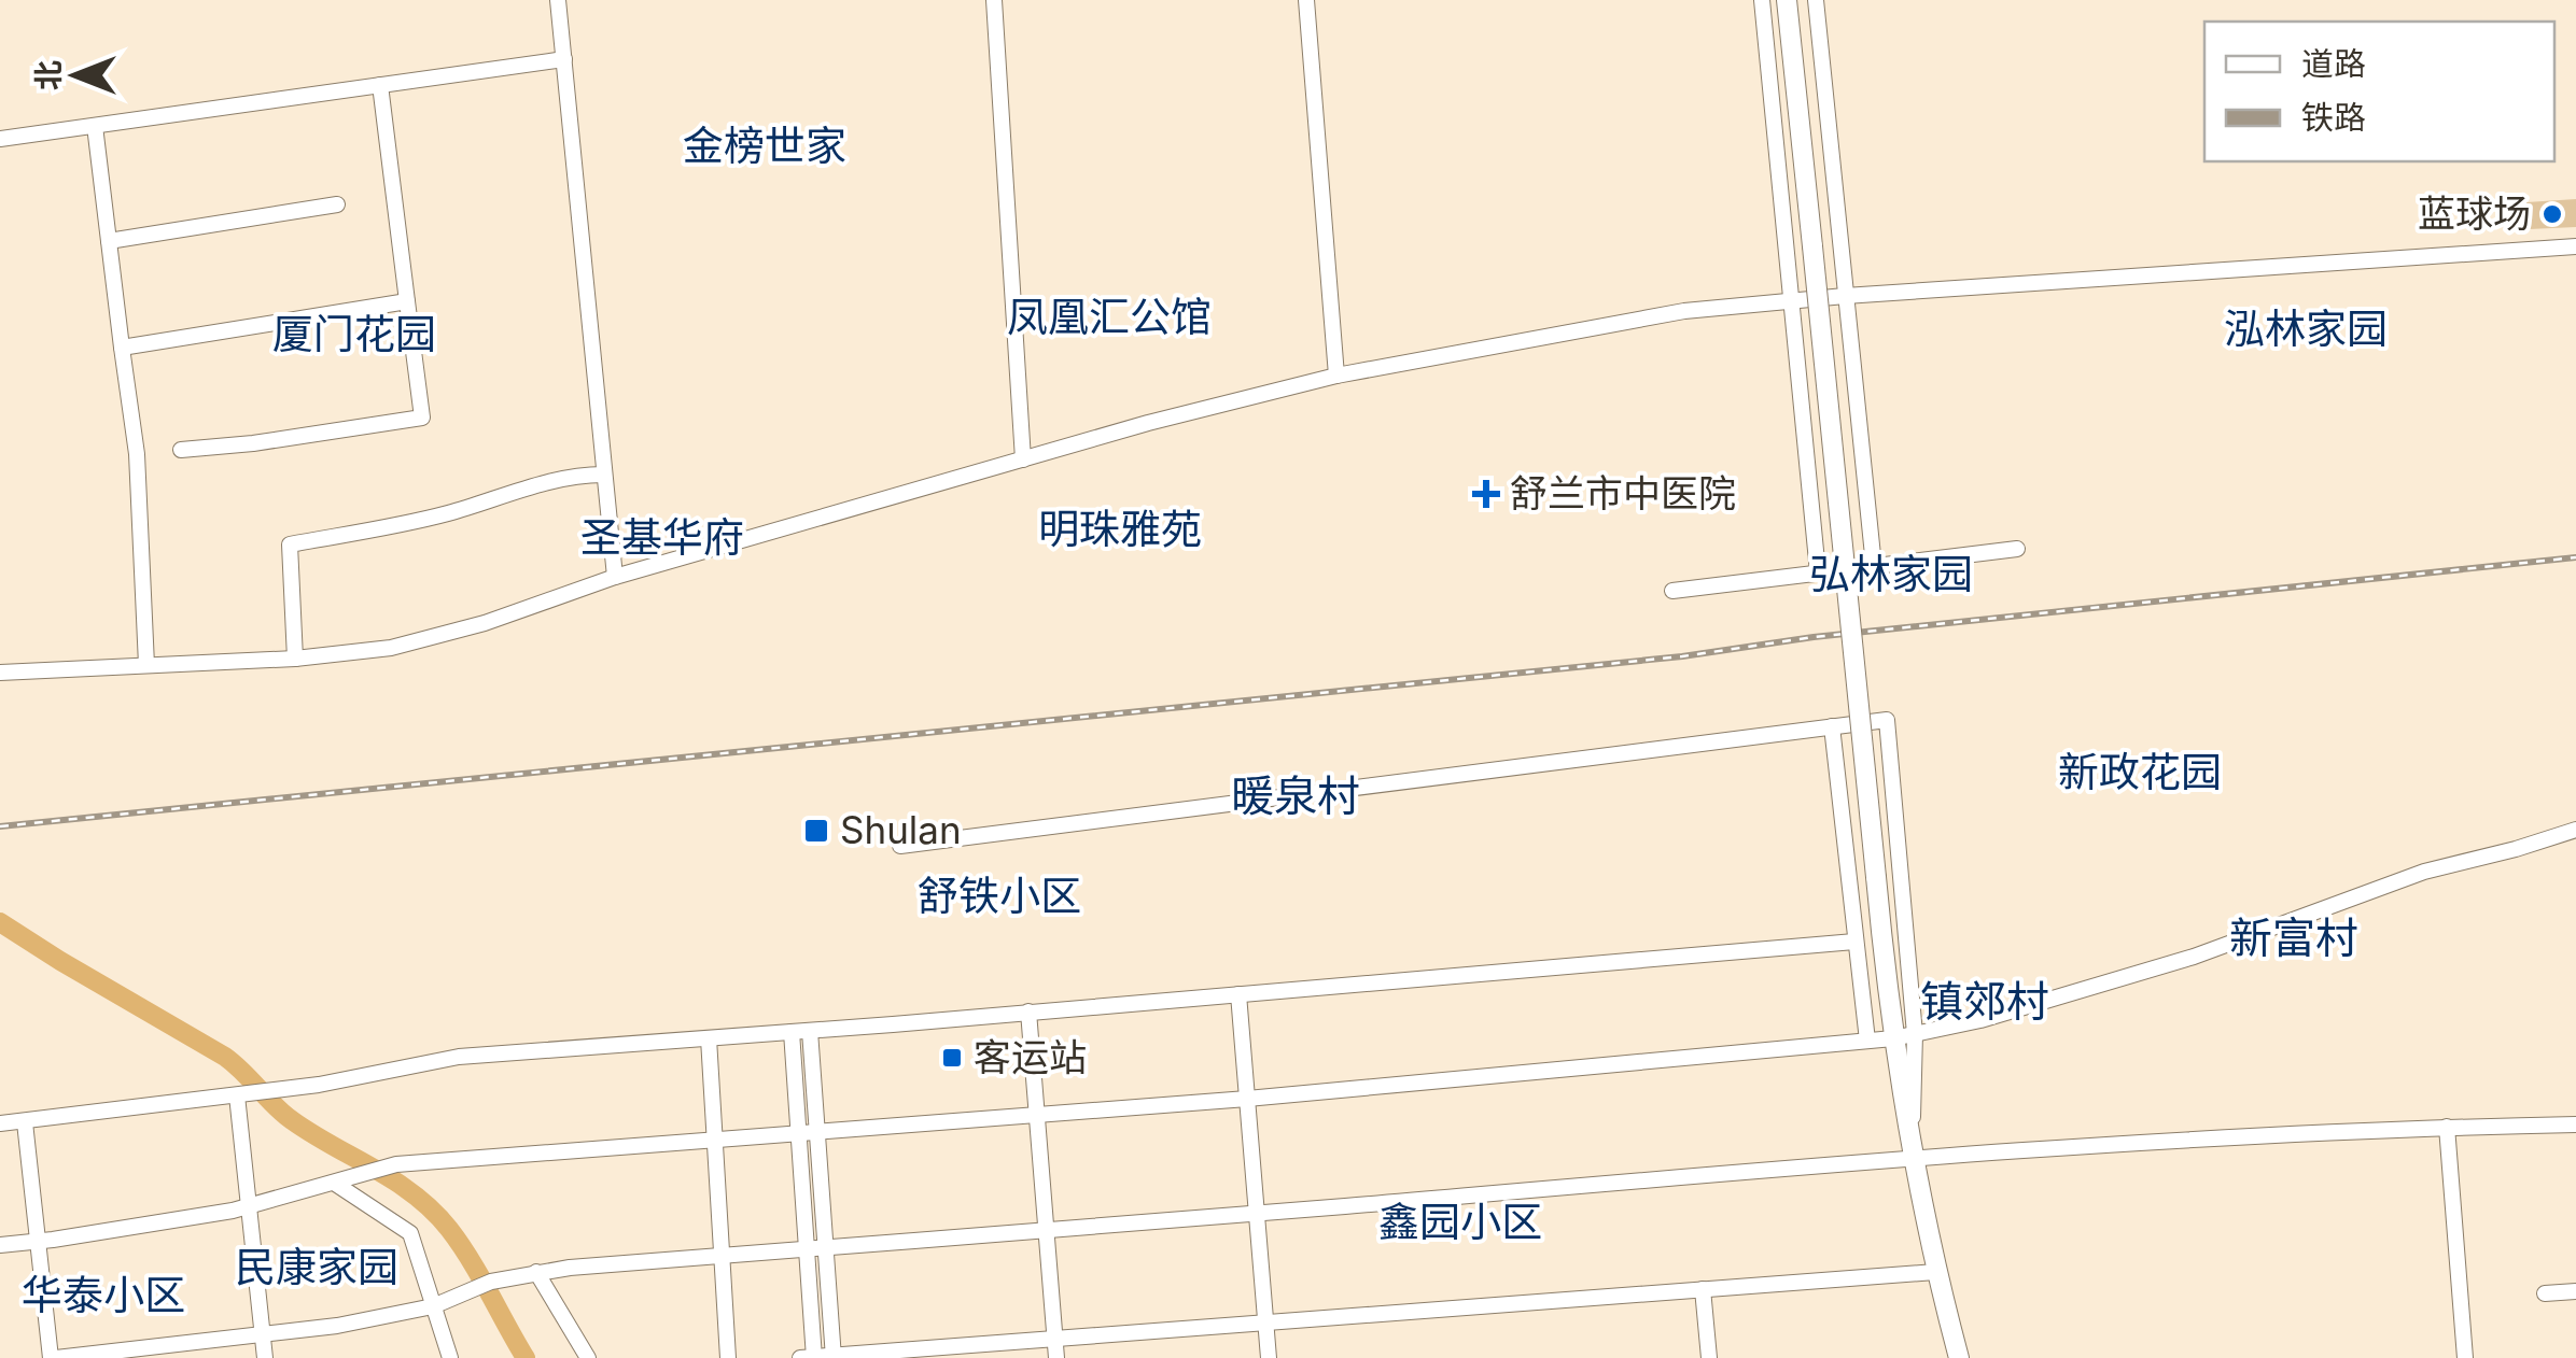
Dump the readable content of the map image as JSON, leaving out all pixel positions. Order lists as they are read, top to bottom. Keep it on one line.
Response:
{"districts":["金榜世家","凤凰汇公馆","泓林家园","厦门花园","明珠雅苑","圣基华府","弘林家园","新政花园","暖泉村","舒铁小区","新富村","镇郊村","鑫园小区","民康家园","华泰小区"],"places":{"other":["蓝球场"],"health":["舒兰市中医院"],"transit":["Shulan","客运站"]},"legend":["道路","铁路"],"north":"left"}
